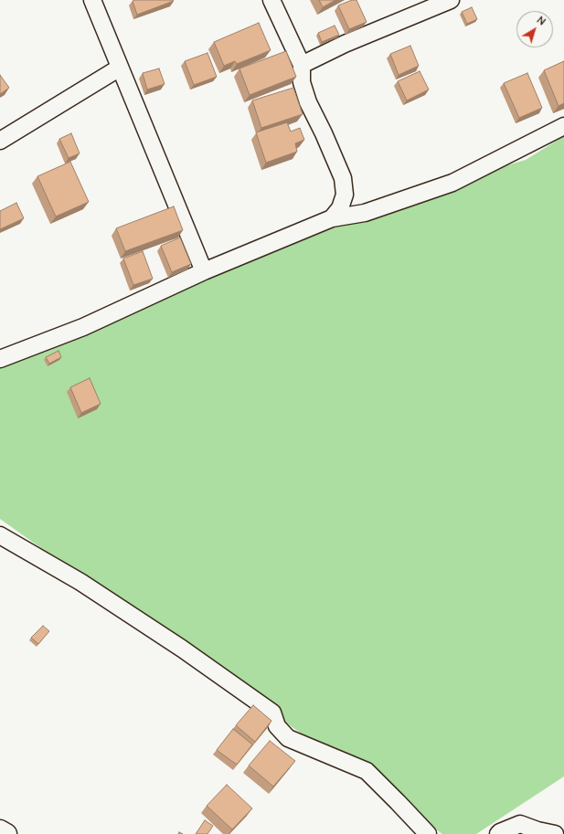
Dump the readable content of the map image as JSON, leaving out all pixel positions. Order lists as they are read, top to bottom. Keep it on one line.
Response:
{"north":"top right"}
